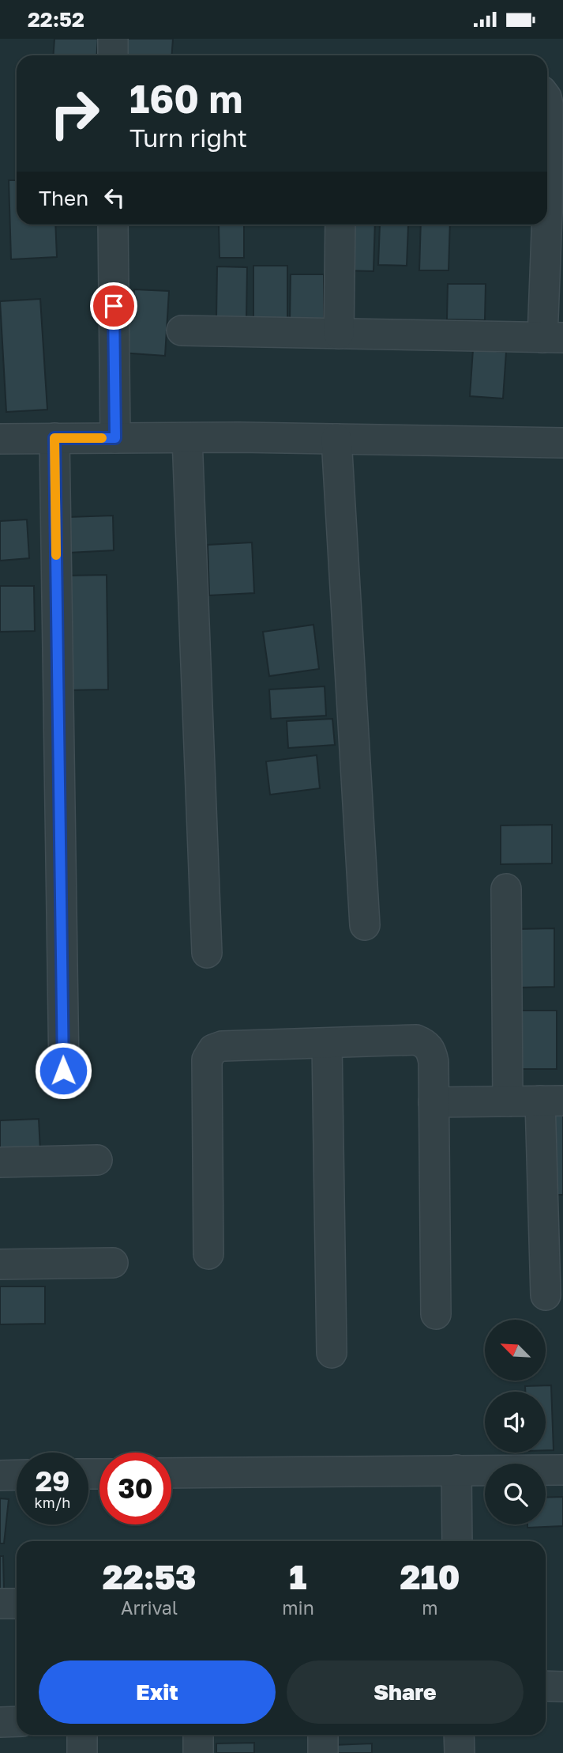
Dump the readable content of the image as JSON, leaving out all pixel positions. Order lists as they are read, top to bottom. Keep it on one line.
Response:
{"north":"top left","page":{"status":"22:52","turn":["160 m","Turn right"],"then":"Then","speed":"29 km/h","limit":"30","eta":["22:53","Arrival","1","min","210","m"],"buttons":["Exit","Share"]}}
